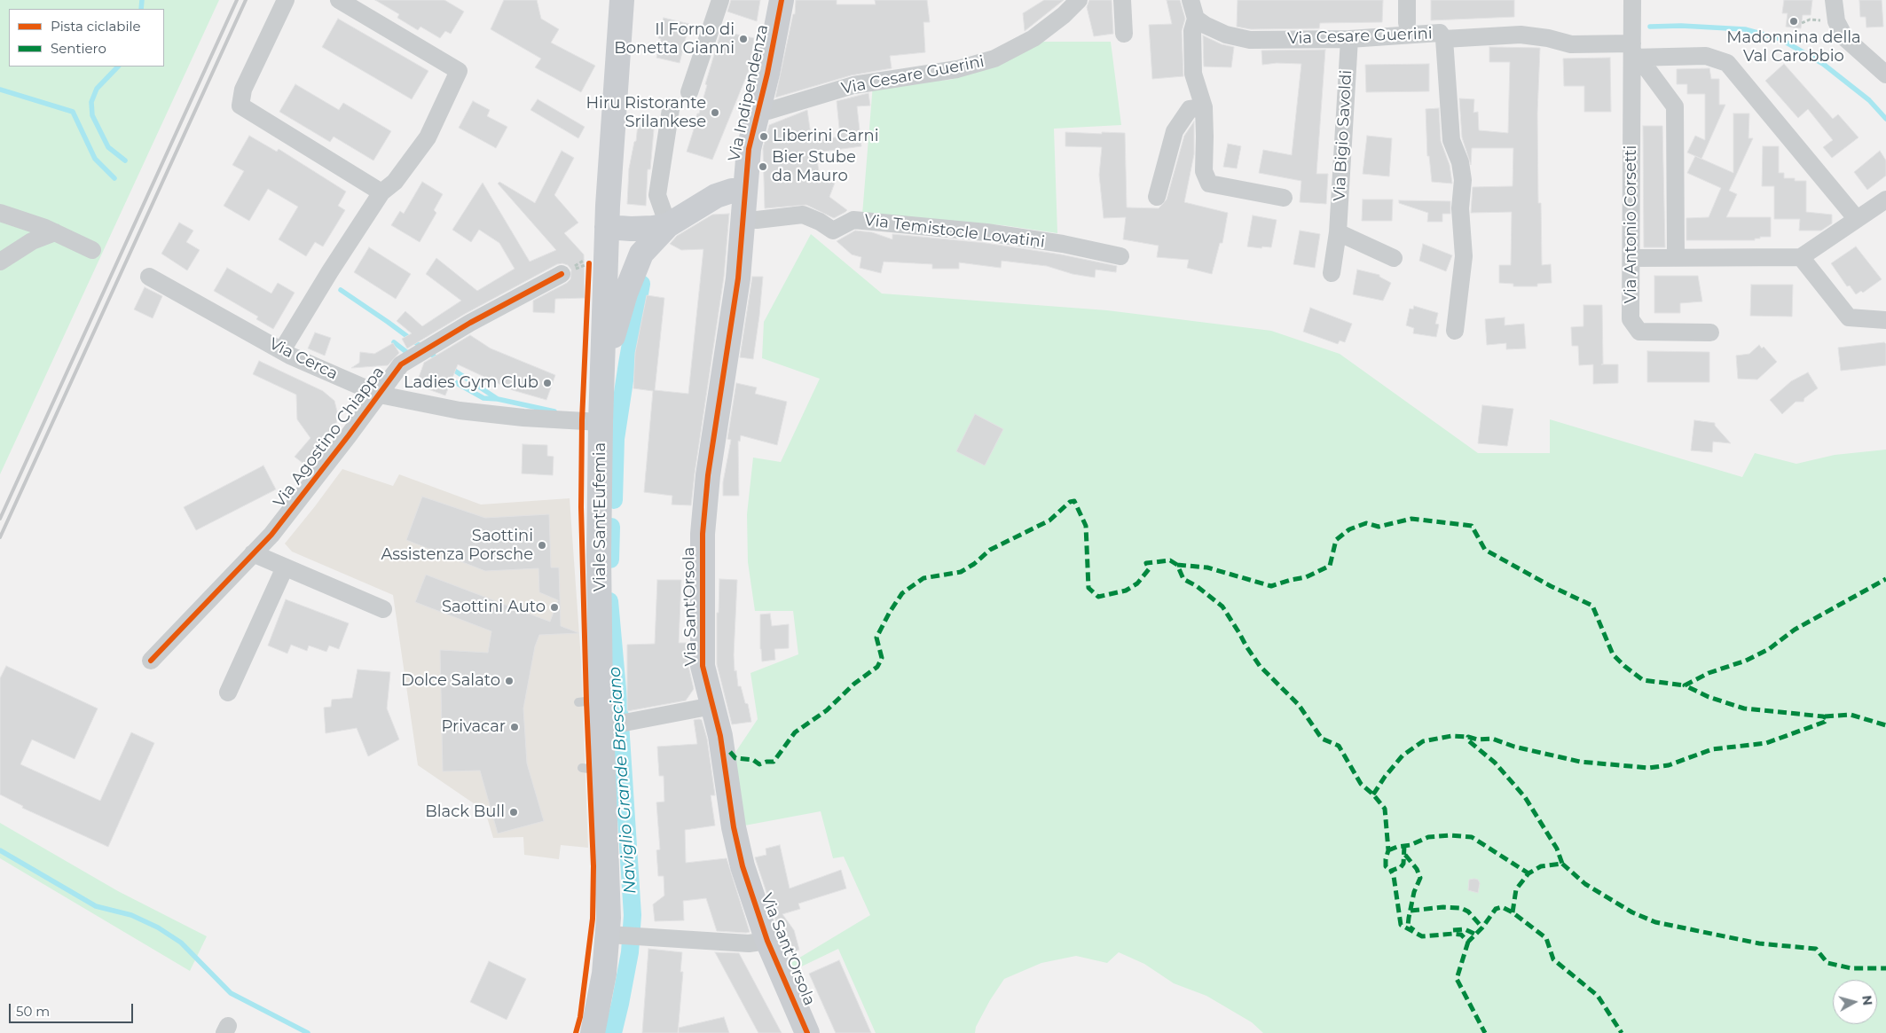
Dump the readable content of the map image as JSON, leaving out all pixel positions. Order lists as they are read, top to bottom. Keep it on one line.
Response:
{"streets":{"street":["Via Cesare Guerini","Via Indipendenza","Via Bigio Savoldi","Via Antonio Corsetti","Via Temistocle Lovatini","Via Cerca","Via Agostino Chiappa","Viale Sant'Eufemia","Via Sant'Orsola"]},"crossings":[["Via Cesare Guerini","Via Indipendenza"],["Via Cesare Guerini","Via Bigio Savoldi"],["Via Indipendenza","Via Temistocle Lovatini"],["Via Indipendenza","Via Sant'Orsola"],["Via Temistocle Lovatini","Via Sant'Orsola"],["Via Cerca","Via Agostino Chiappa"],["Via Cerca","Viale Sant'Eufemia"],["Viale Sant'Eufemia","Via Sant'Orsola"]],"water":["Naviglio Grande Bresciano"],"places":["Madonnina della Val Carobbio","Il Forno di Bonetta Gianni","Hiru Ristorante Srilankese","Liberini Carni","Bier Stube da Mauro","Ladies Gym Club","Saottini Assistenza Porsche","Saottini Auto","Dolce Salato","Privacar","Black Bull"],"legend":["Pista ciclabile","Sentiero"],"scale_bar":"50 m","north":"right"}
